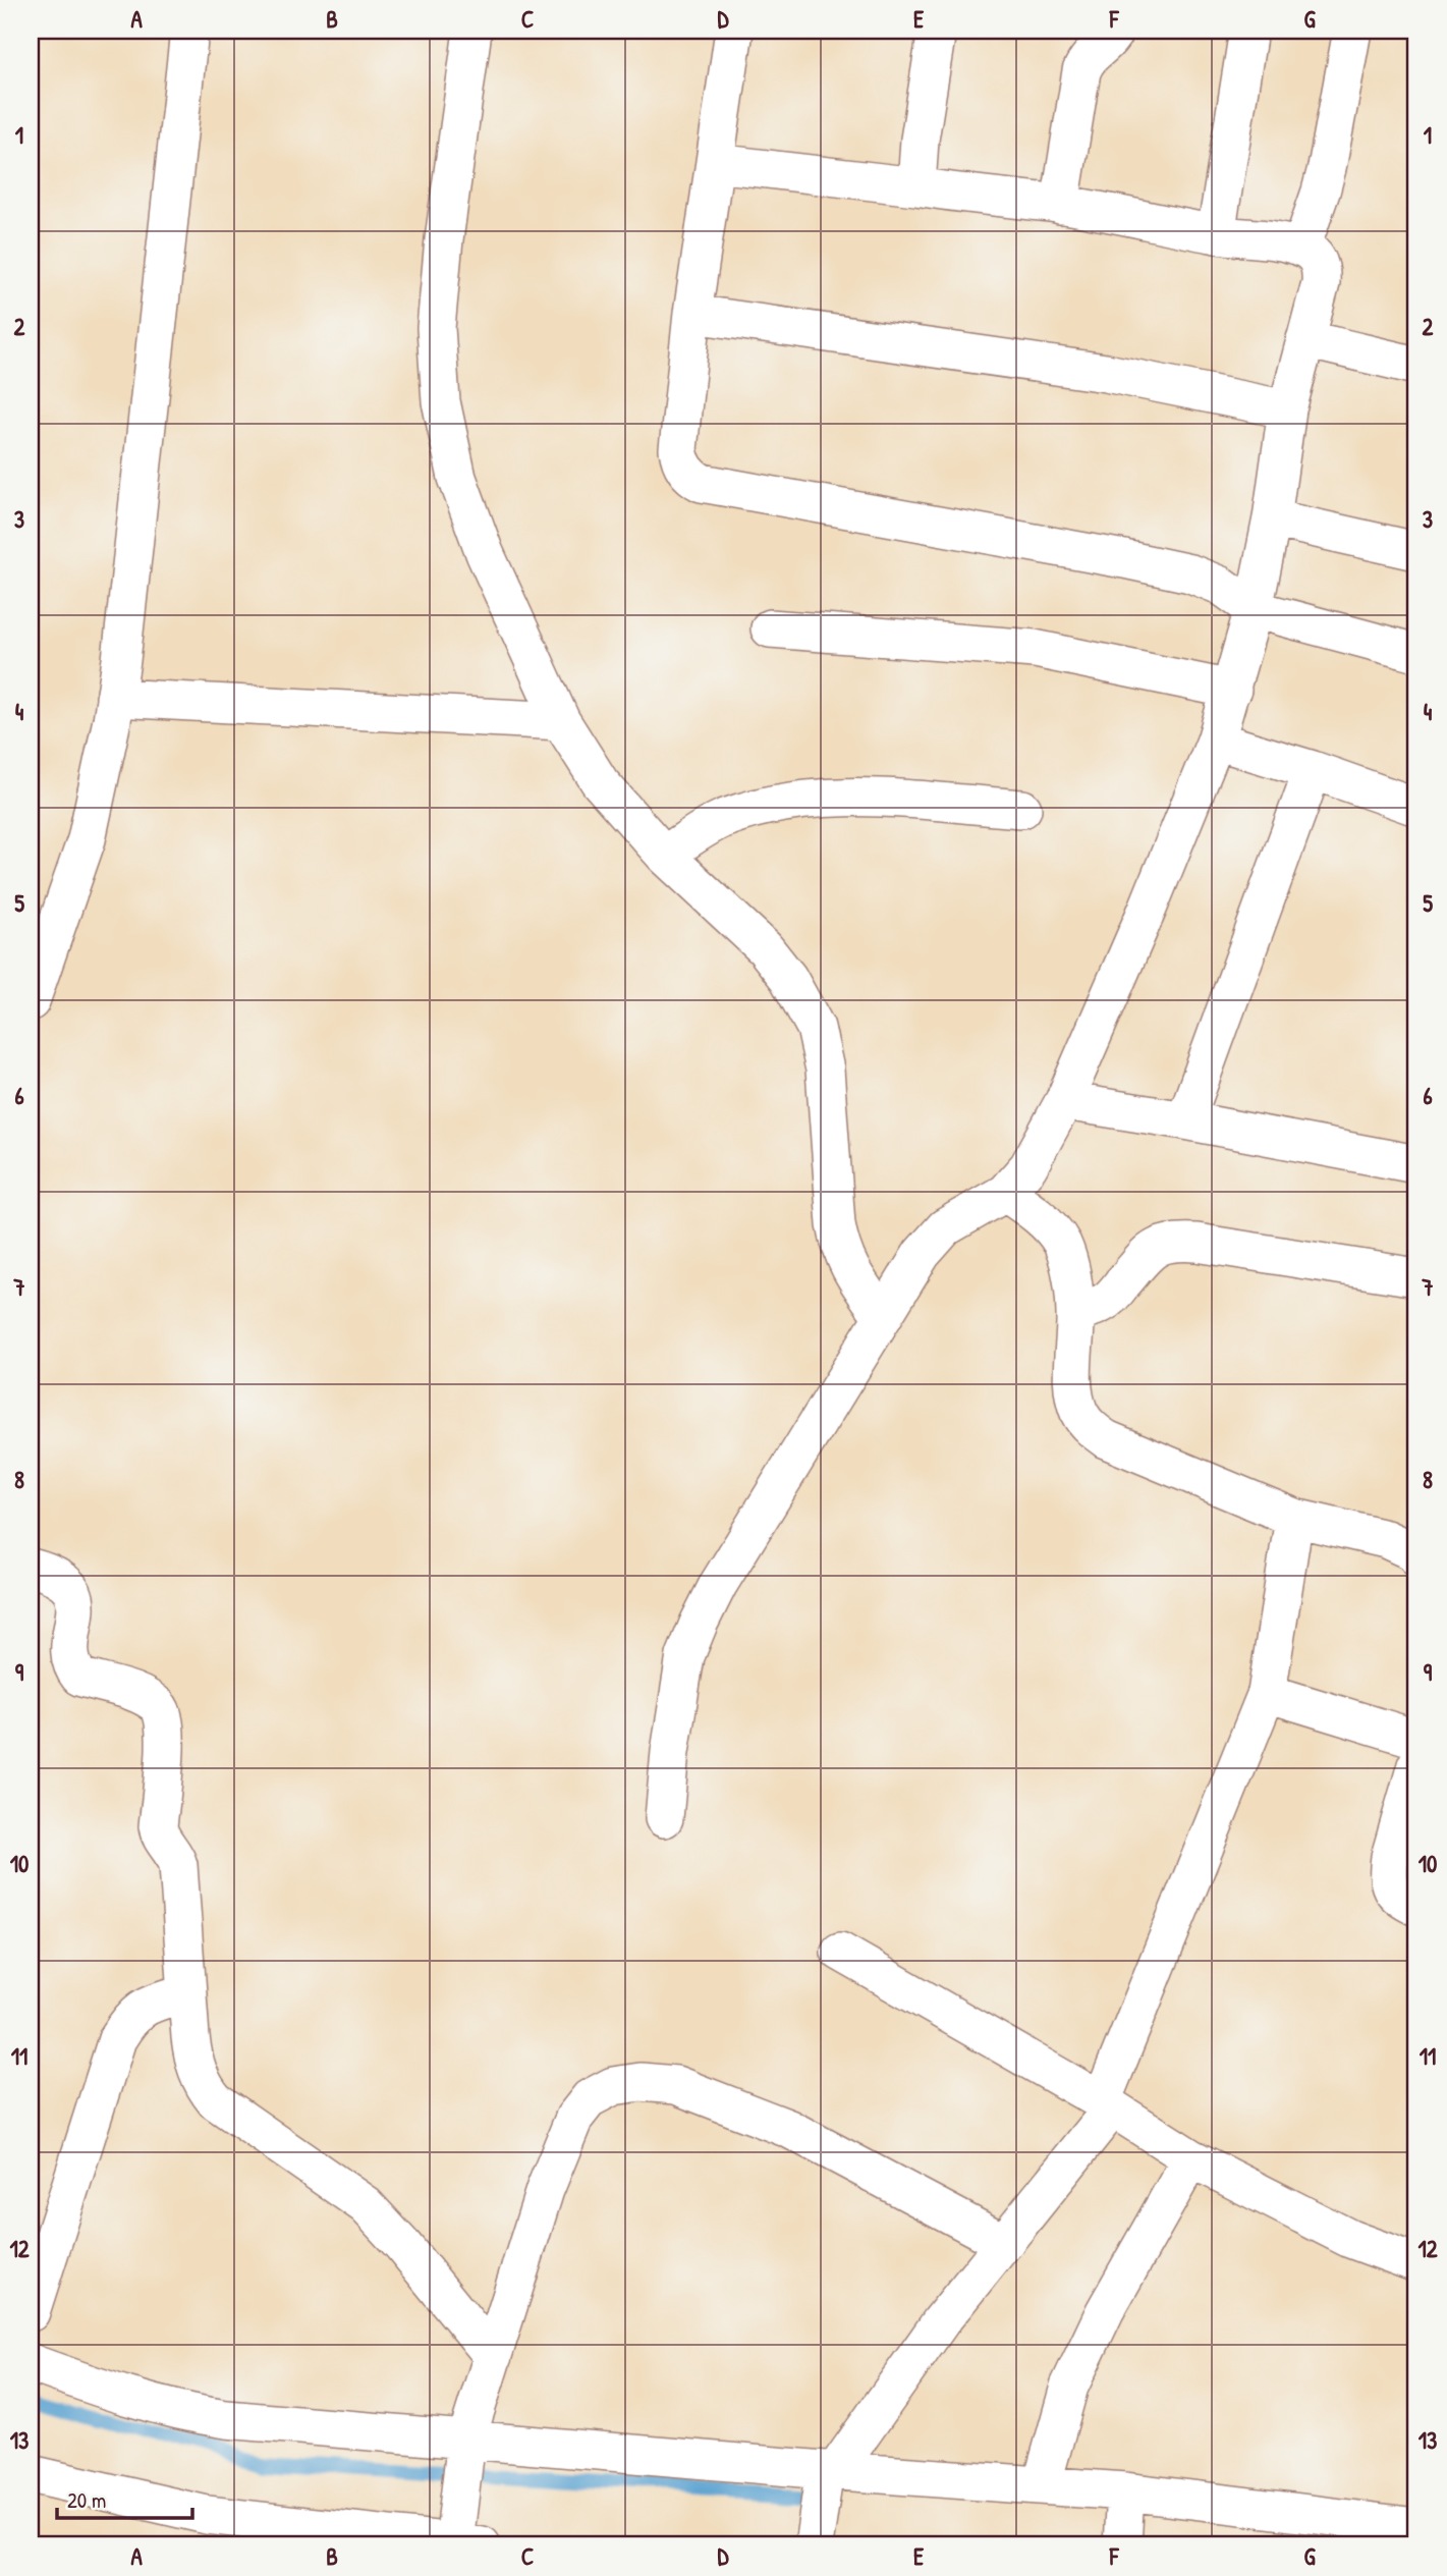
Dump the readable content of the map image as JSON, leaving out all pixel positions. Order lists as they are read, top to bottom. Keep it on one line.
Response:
{"scale_bar":"20 m","grid":{"columns":["A","B","C","D","E","F","G"],"rows":["1","2","3","4","5","6","7","8","9","10","11","12","13"]}}
